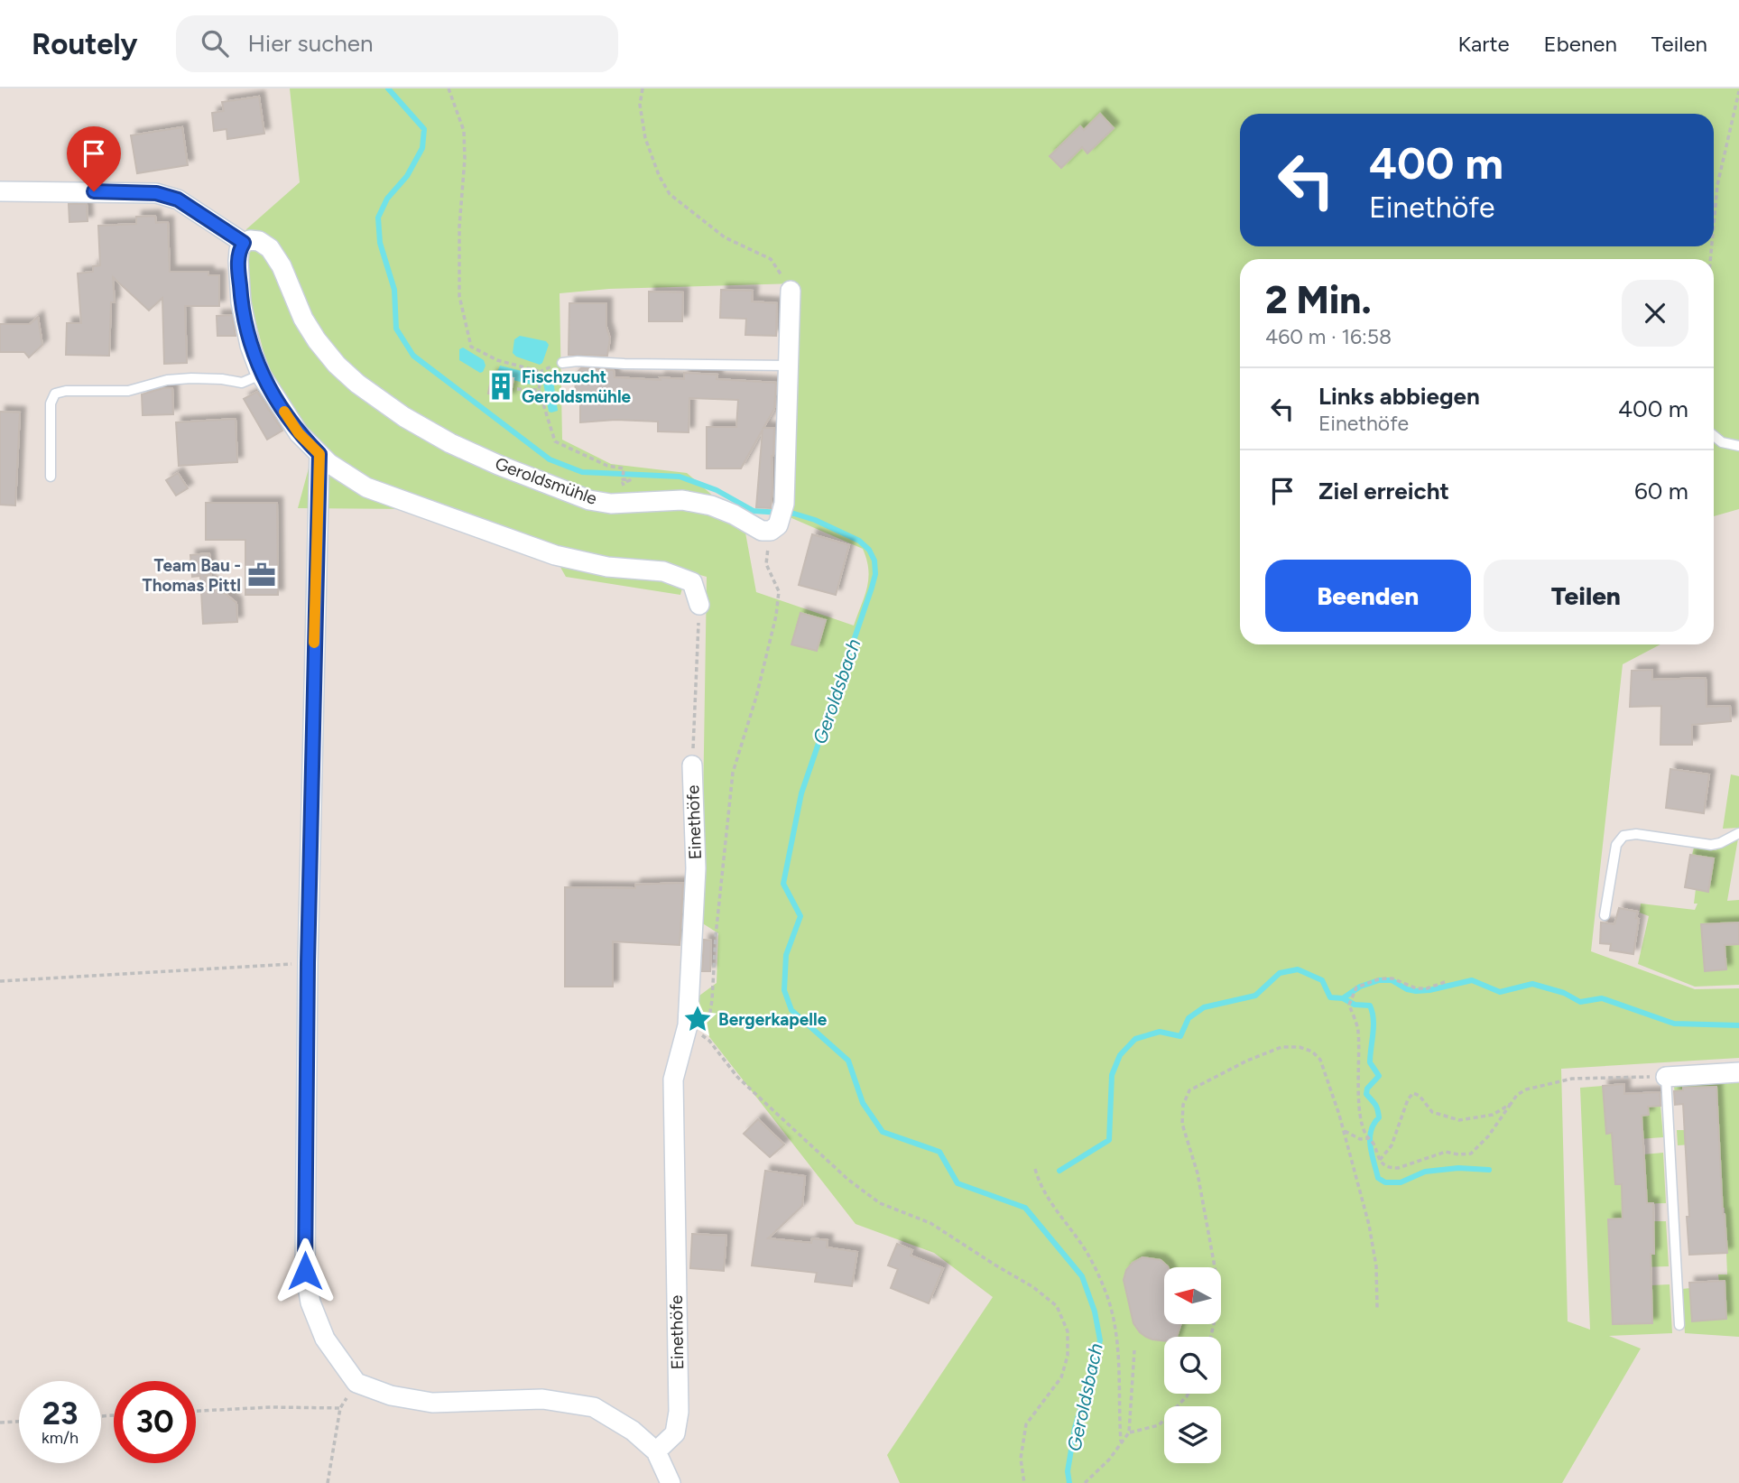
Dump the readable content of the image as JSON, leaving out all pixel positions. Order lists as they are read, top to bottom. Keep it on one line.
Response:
{"streets":{"street":["Geroldsmühle","Einethöfe"]},"water":["Geroldsbach"],"places":{"building":["Fischzucht Geroldsmühle"],"office":["Team Bau - Thomas Pittl"],"place":["Bergerkapelle"]},"north":"left","page":{"header":"Routely","search":"Hier suchen","nav":["Karte","Ebenen","Teilen"],"turn":["400 m","Einethöfe"],"heading":["2 Min.","460 m · 16:58"],"list":[{"name":"Links abbiegen","note":"Einethöfe","value":"400 m"},{"name":"Ziel erreicht","value":"60 m"}],"buttons":["Beenden","Teilen"],"speed":"23 km/h","limit":"30"}}
